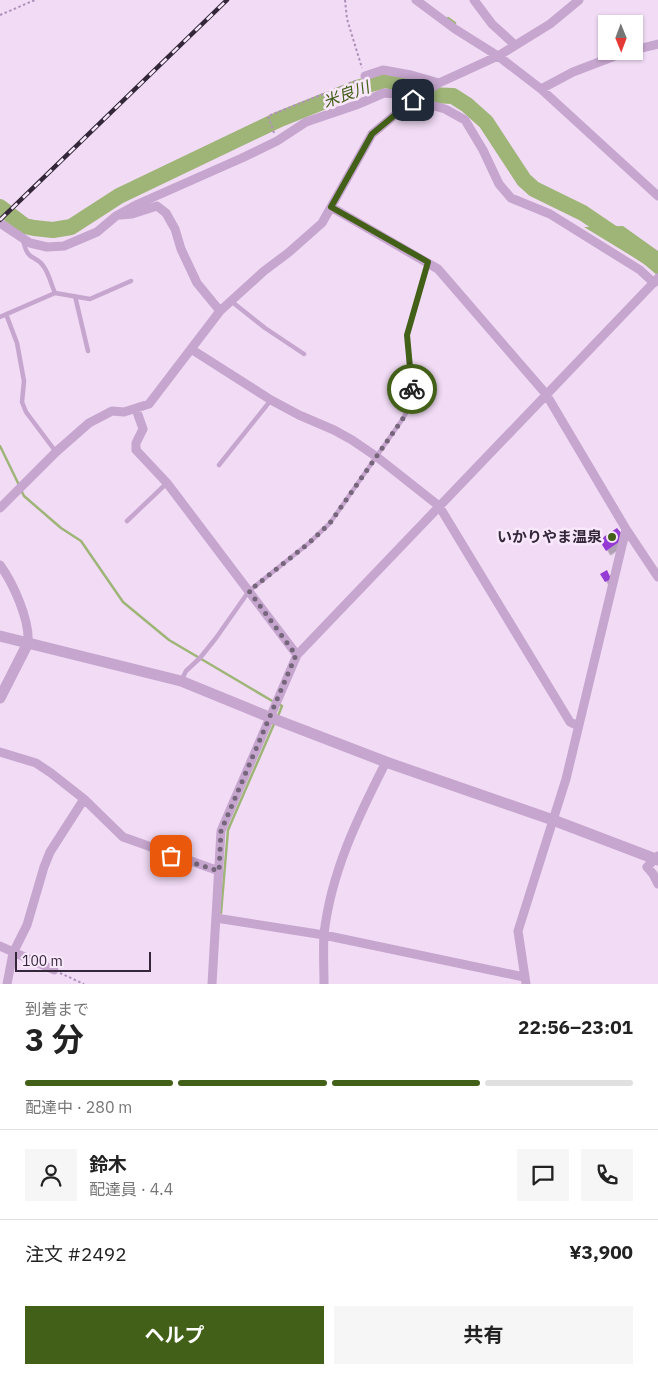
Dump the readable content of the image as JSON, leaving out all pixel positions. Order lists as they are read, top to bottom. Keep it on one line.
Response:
{"water":["米良川"],"places":["いかりやま温泉"],"scale_bar":"100 m","north":"bottom","page":{"scale":"100 m","heading":["3 分","到着まで","22:56–23:01"],"panel":["鈴木","配達員 · 4.4","注文 #2492","¥3,900"],"bar":"配達中 · 280 m","buttons":["ヘルプ","共有"]}}
